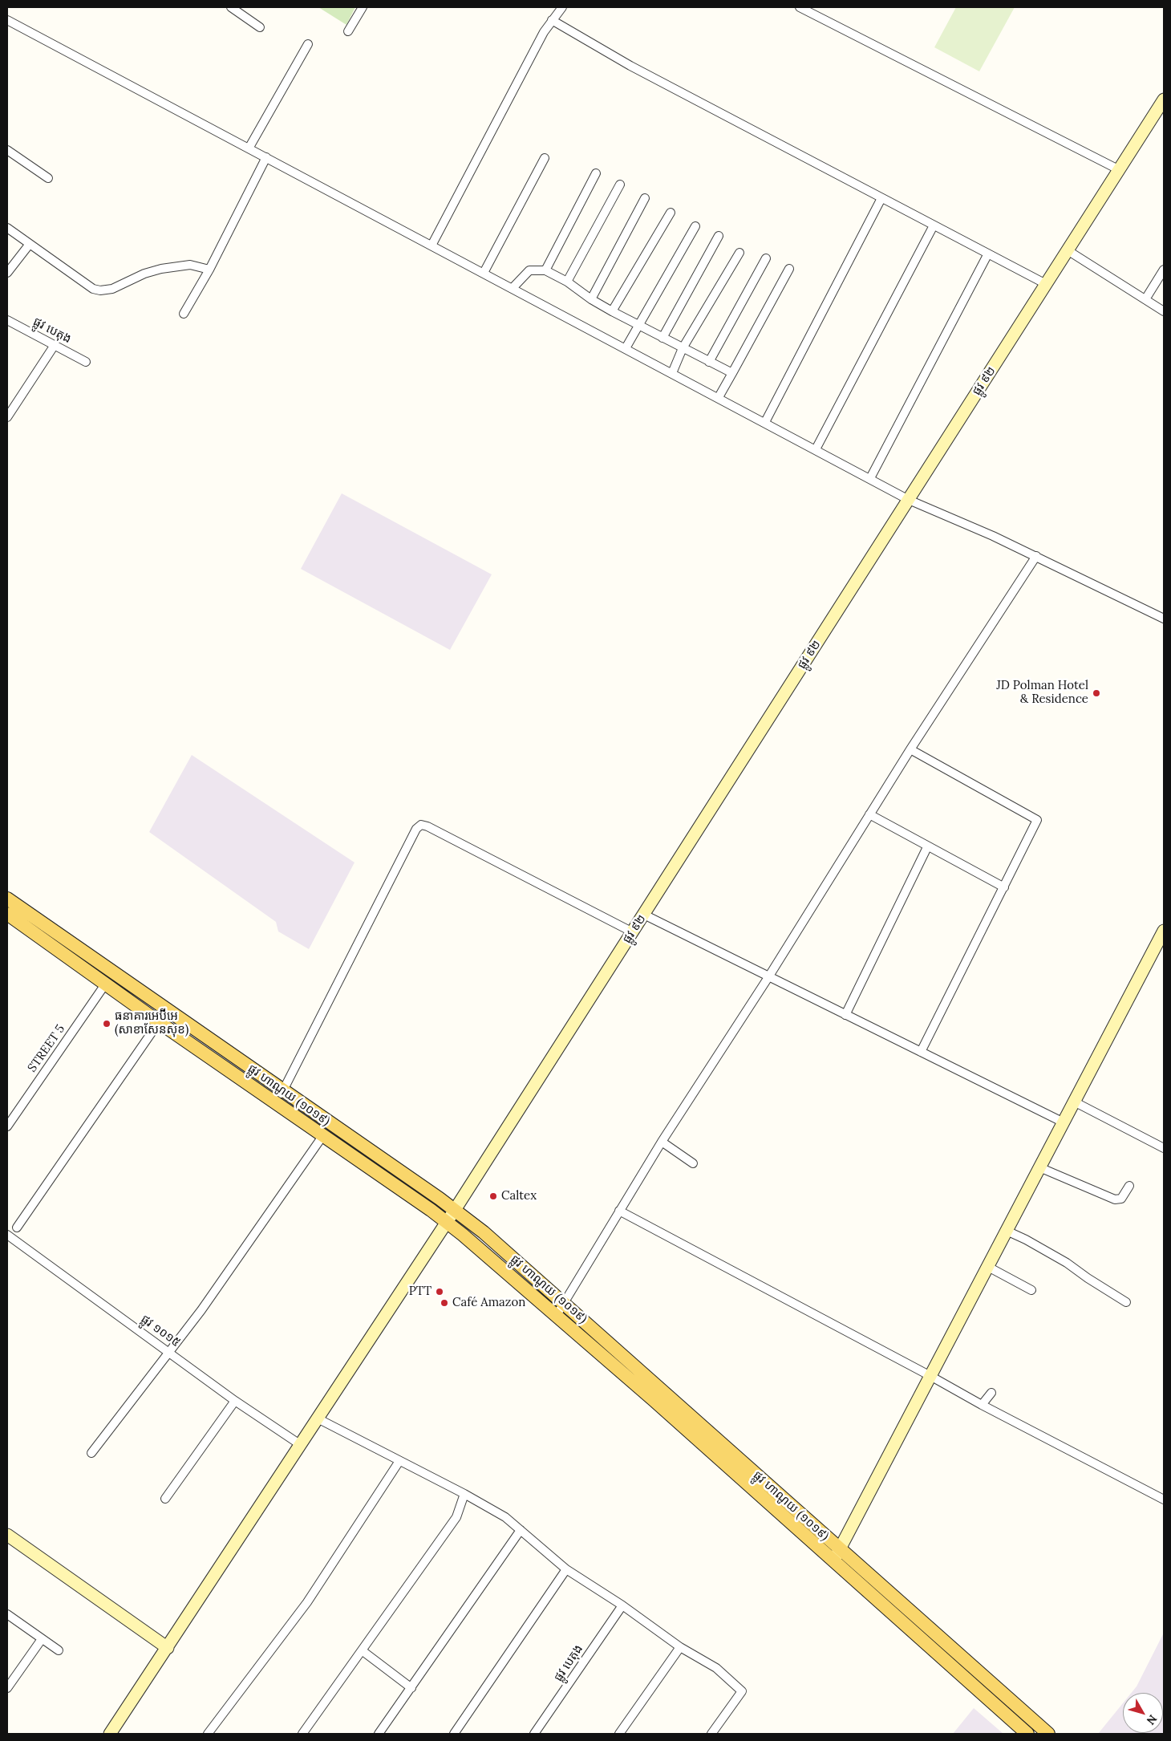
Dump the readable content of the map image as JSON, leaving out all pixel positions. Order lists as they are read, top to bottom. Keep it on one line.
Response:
{"streets":{"main road":["ផ្លូវ ៩២","ផ្លូវ ហាណូយ (១០១៩)"],"street":["ផ្លូវ បេតុង","STREET 5","ផ្លូវ ១០១៥"]},"crossings":[["ផ្លូវ ៩២","ផ្លូវ ហាណូយ (១០១៩)"],["ផ្លូវ ៩២","ផ្លូវ ១០១៥"],["STREET 5","ផ្លូវ ហាណូយ (១០១៩)"]],"places":["JD Polman Hotel & Residence","ធនាគារអេប៊ីអេ (សាខាសែនសុខ)","Caltex","PTT","Café Amazon"],"north":"bottom right"}
